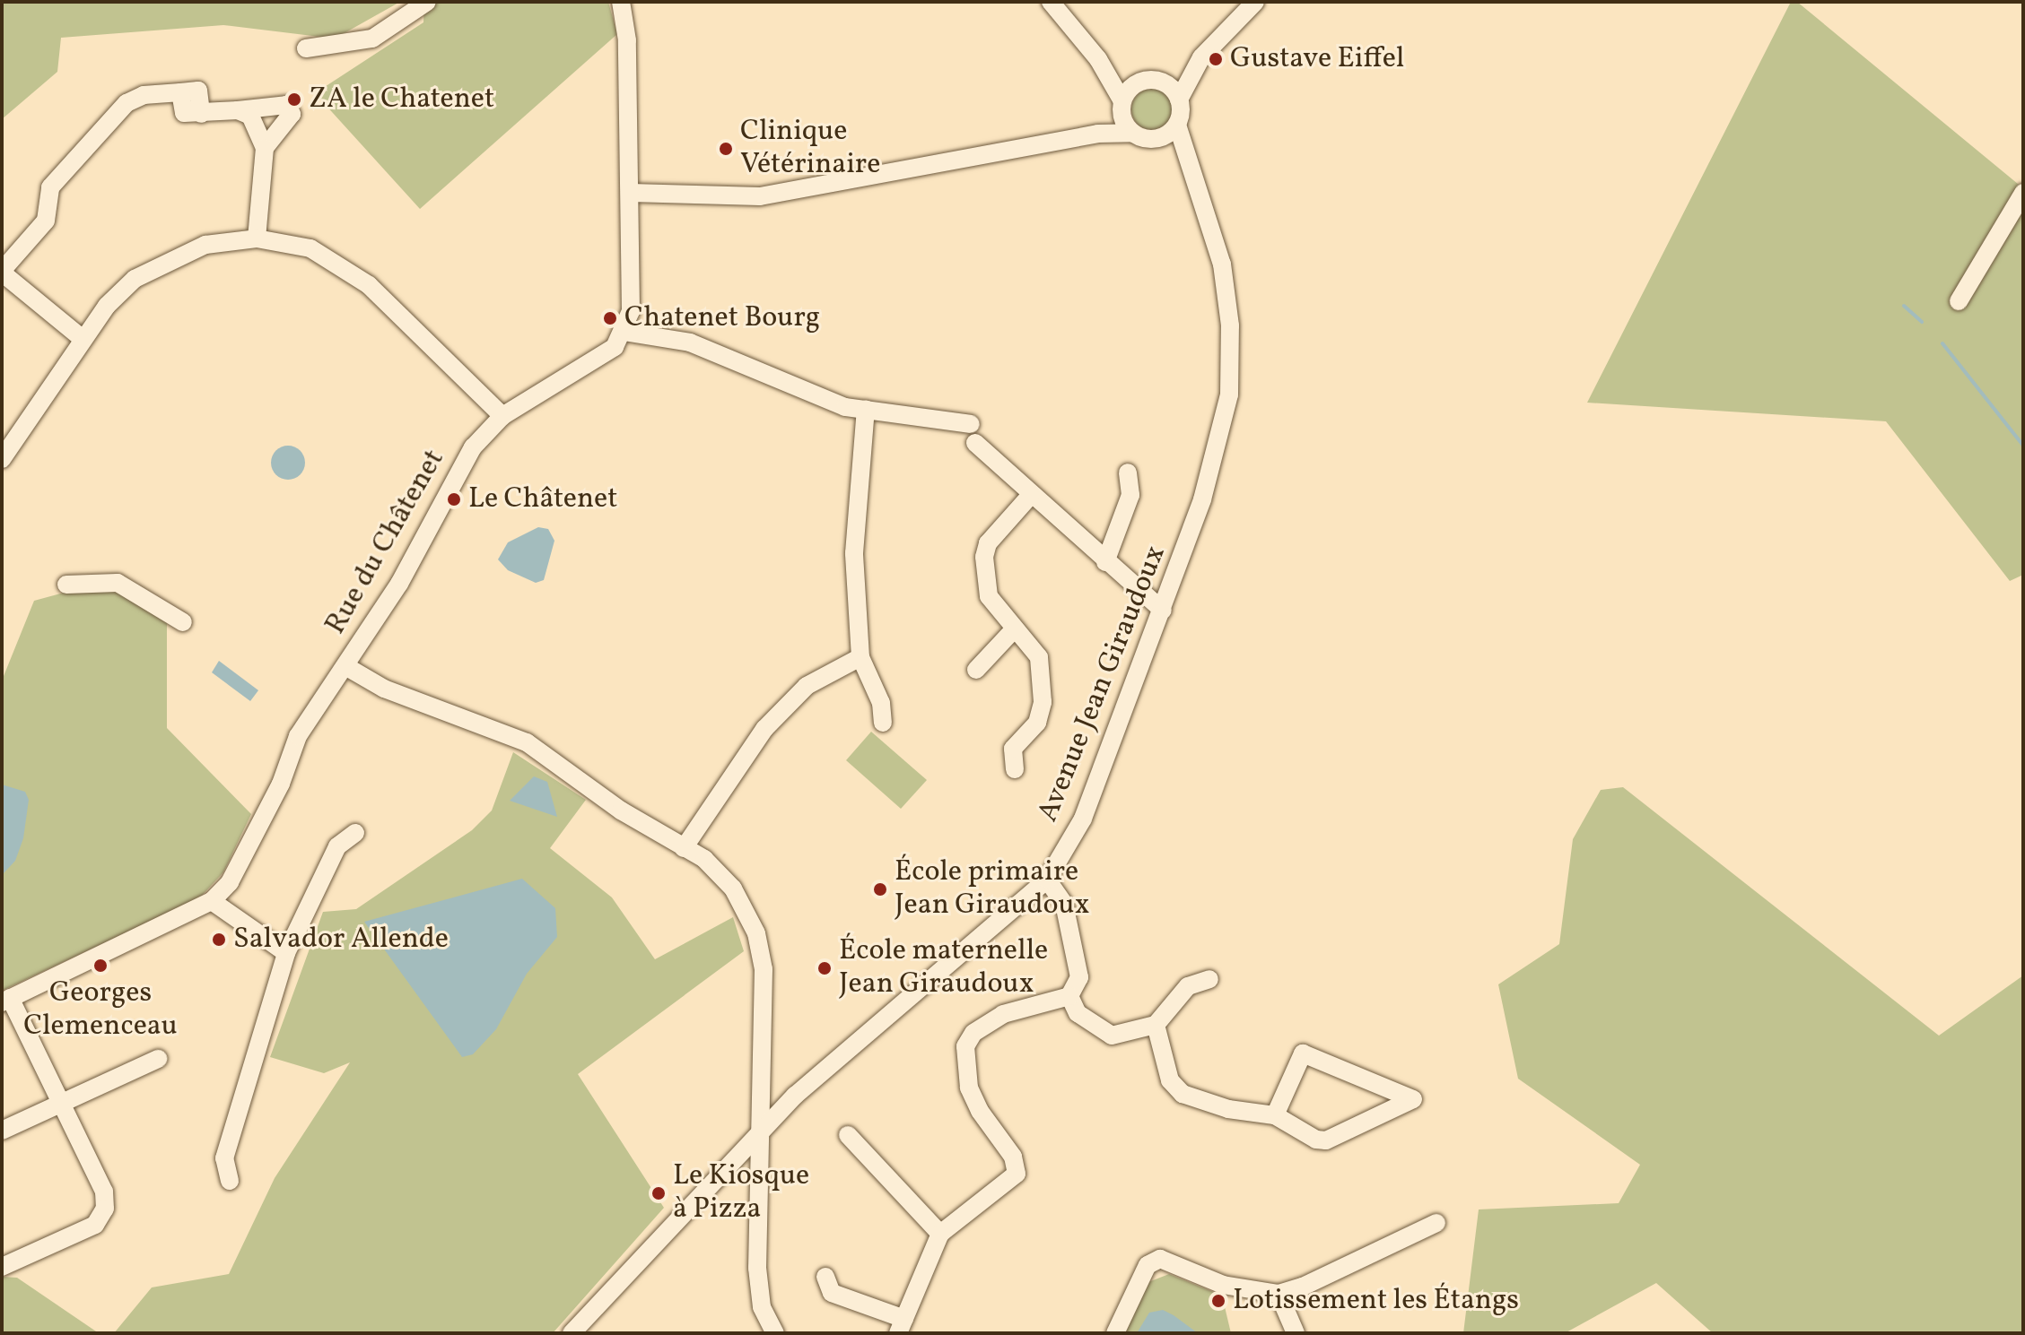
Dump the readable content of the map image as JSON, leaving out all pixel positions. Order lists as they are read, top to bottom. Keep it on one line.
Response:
{"streets":{"street":["Rue du Châtenet","Avenue Jean Giraudoux"]},"crossings":[["Rue du Châtenet","Avenue Jean Giraudoux"]],"places":["Gustave Eiffel","ZA le Chatenet","Clinique Vétérinaire","Chatenet Bourg","Le Châtenet","École primaire Jean Giraudoux","Salvador Allende","Georges Clemenceau","École maternelle Jean Giraudoux","Le Kiosque à Pizza","Lotissement les Étangs"]}
